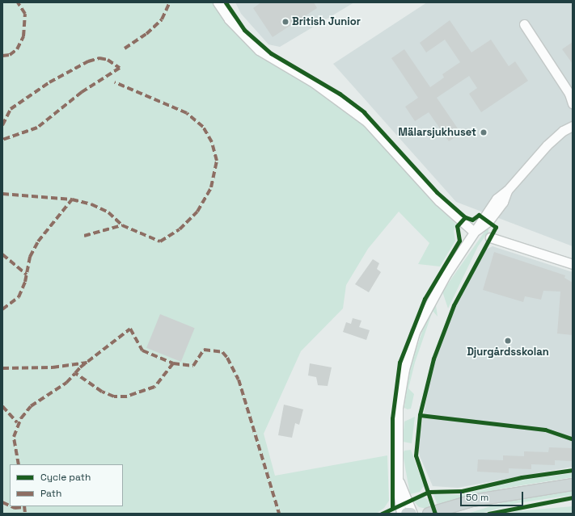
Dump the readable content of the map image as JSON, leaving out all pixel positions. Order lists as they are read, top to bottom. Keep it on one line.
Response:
{"places":["British Junior","Mälarsjukhuset","Djurgårdsskolan"],"legend":["Cycle path","Path"],"scale_bar":"50 m"}
